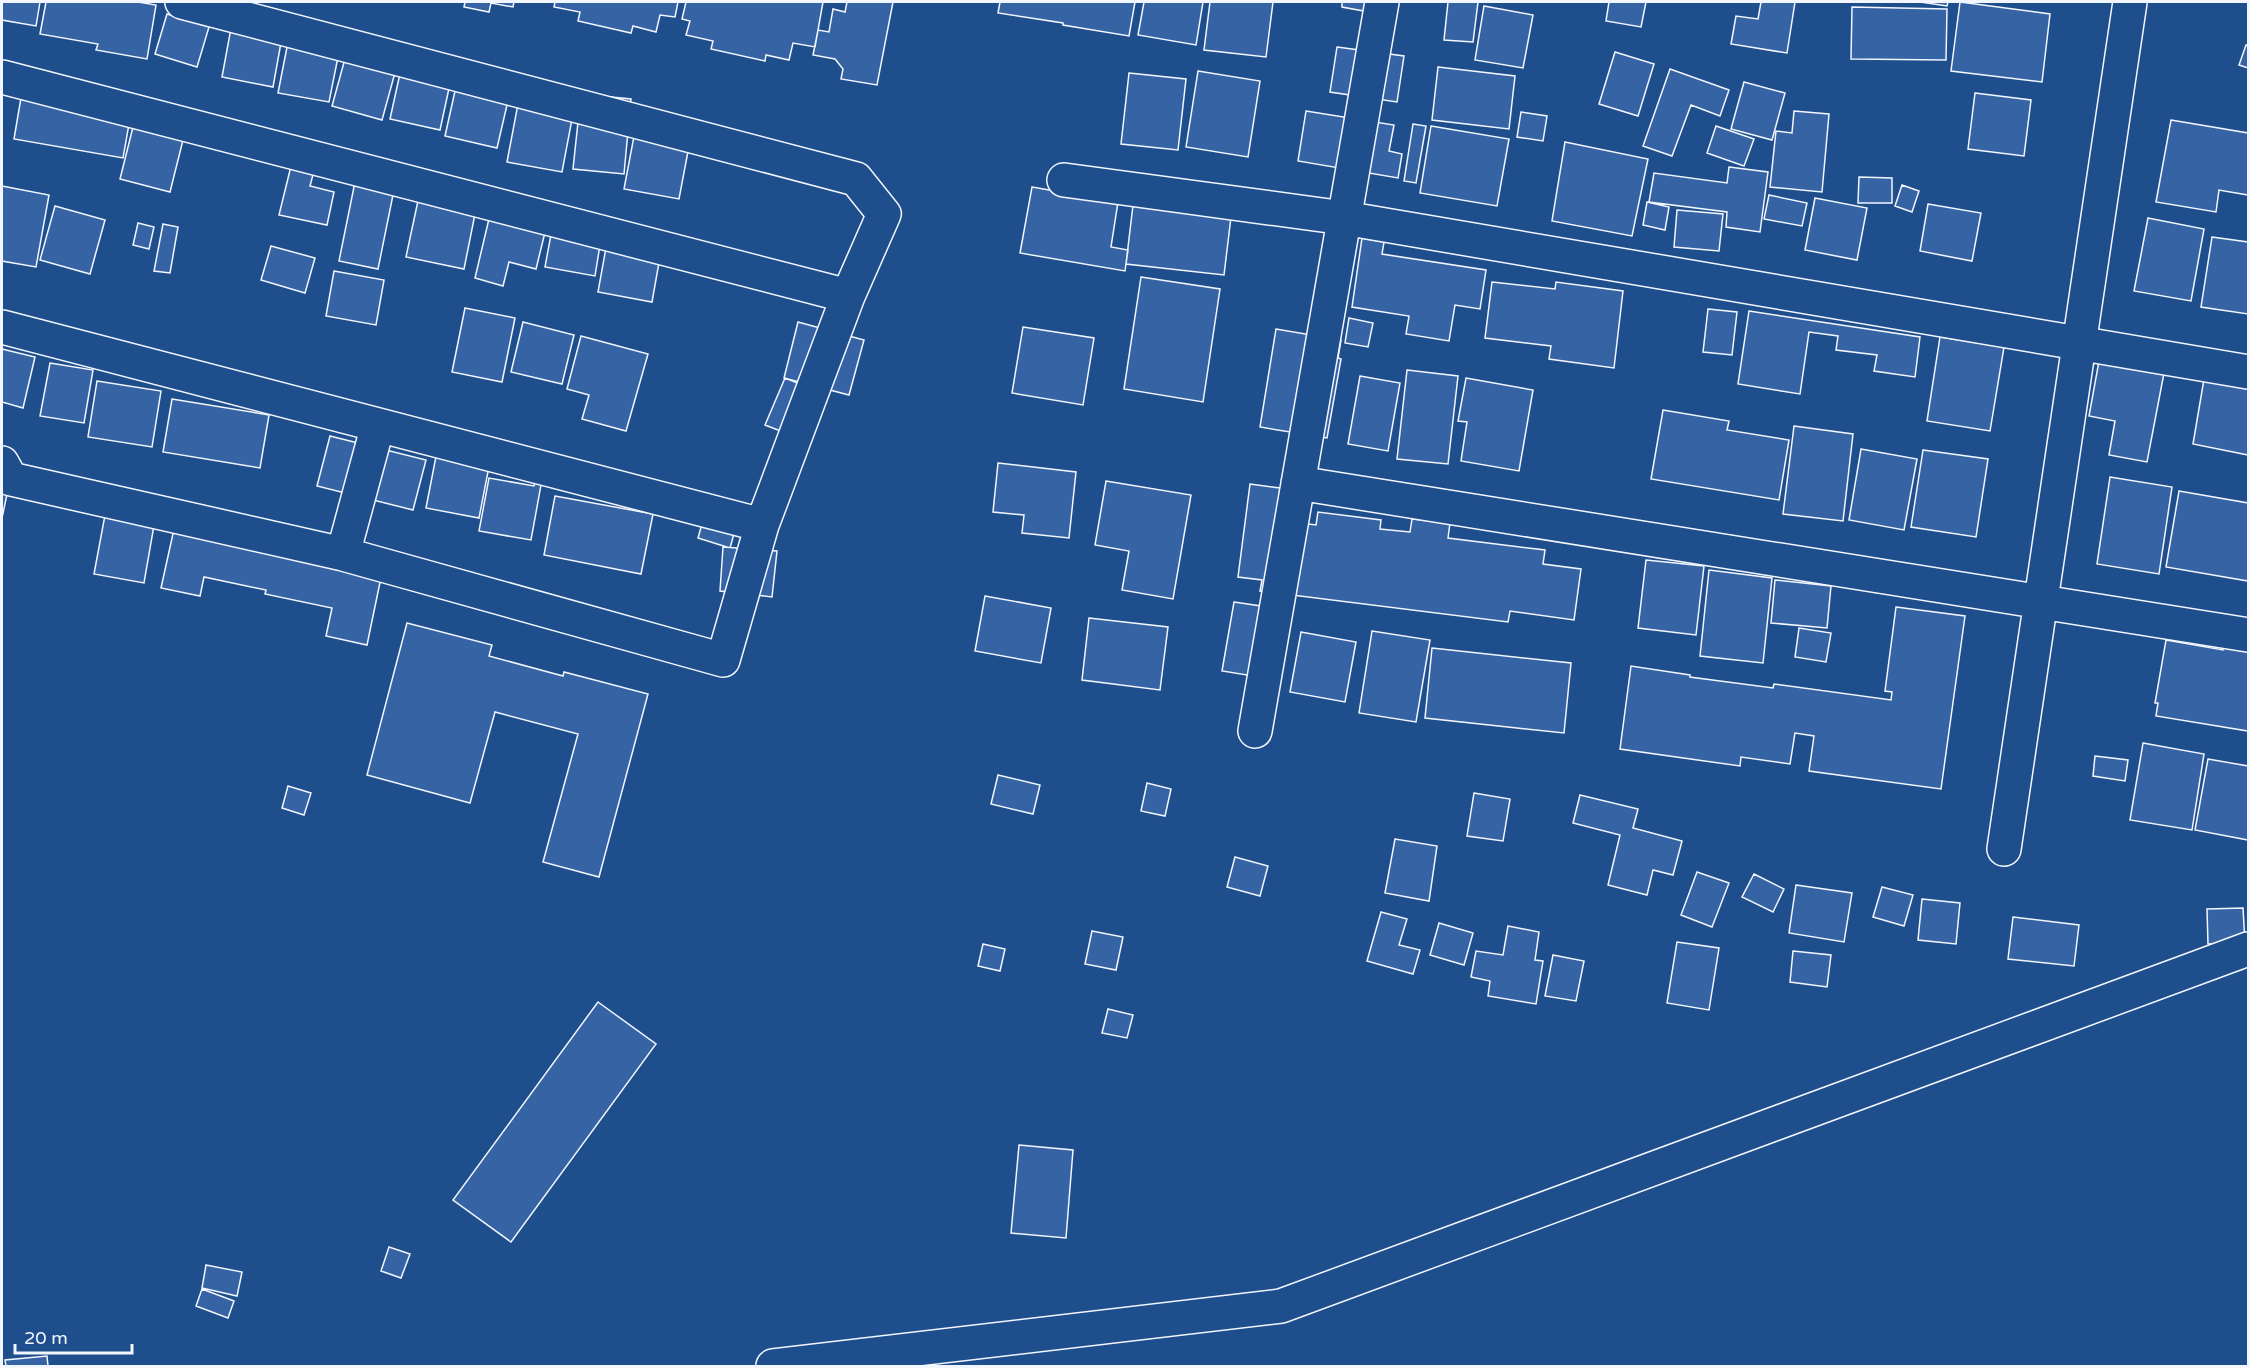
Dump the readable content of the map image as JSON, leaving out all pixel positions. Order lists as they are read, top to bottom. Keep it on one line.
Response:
{"scale_bar":"20 m"}
